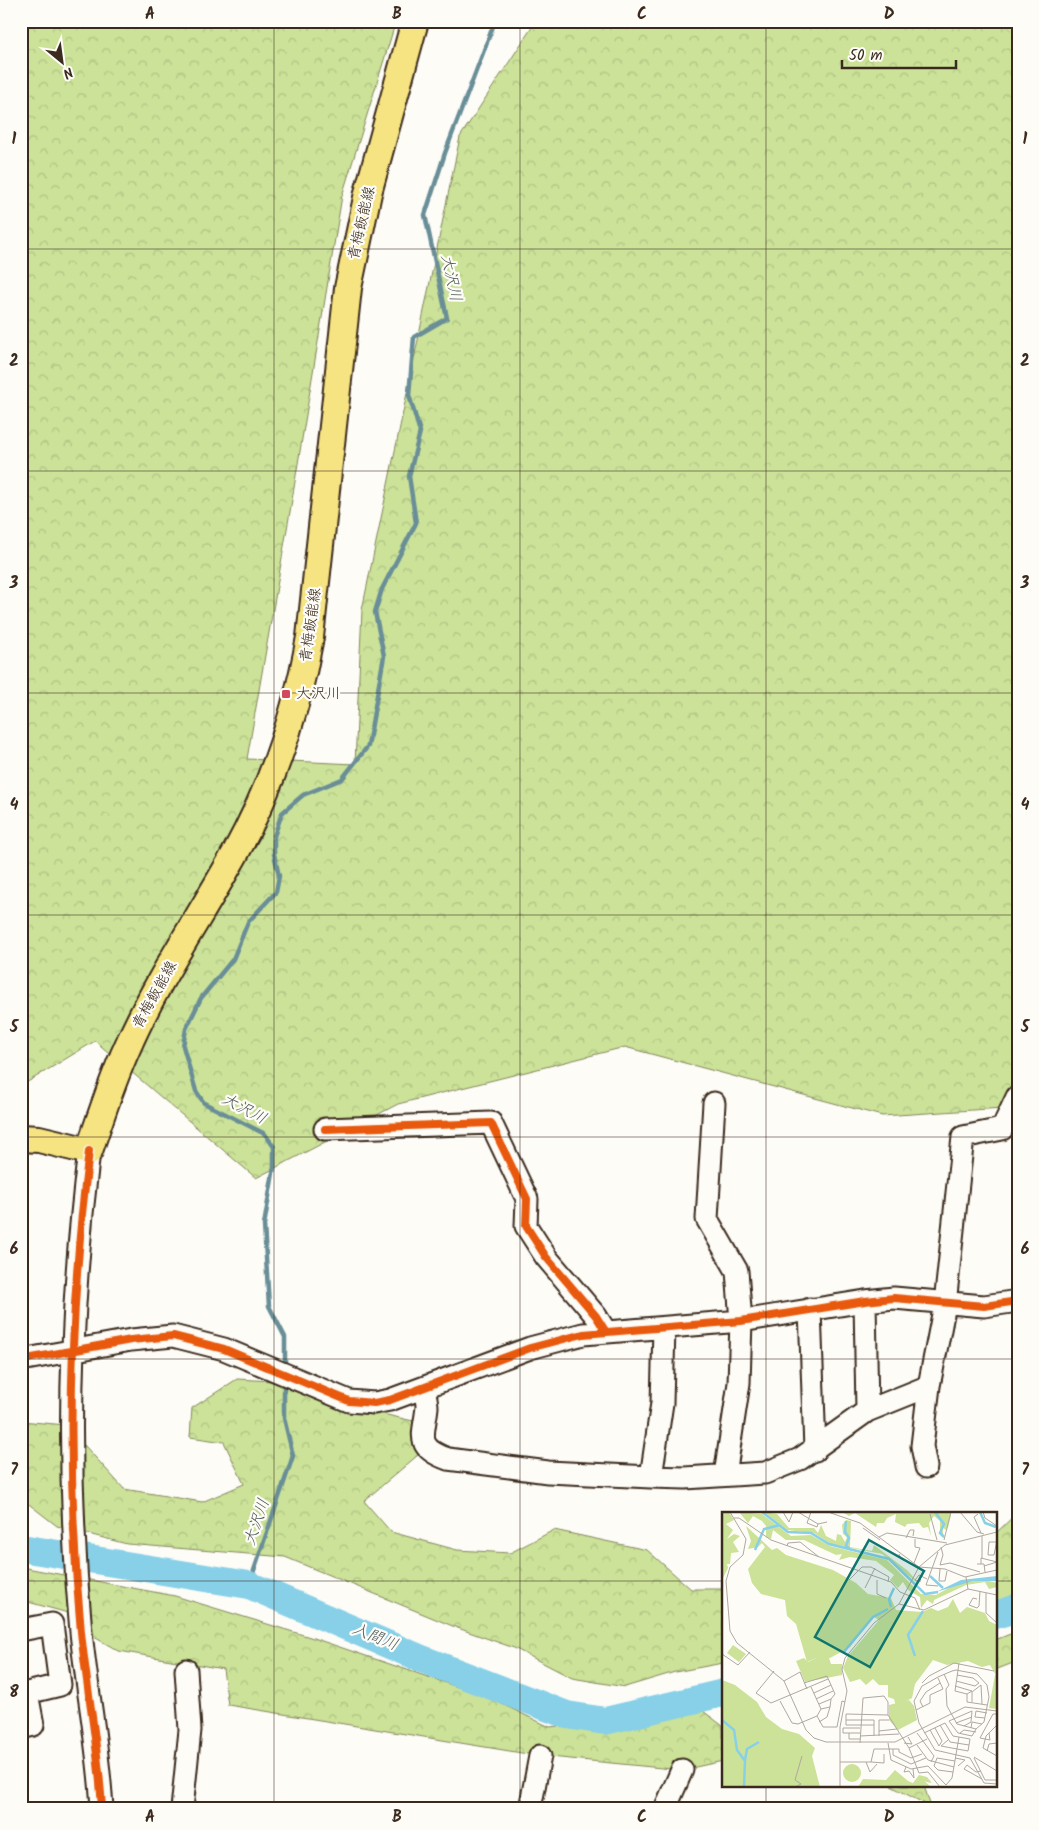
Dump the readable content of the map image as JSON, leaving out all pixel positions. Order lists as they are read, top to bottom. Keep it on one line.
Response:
{"streets":{"main road":["青梅飯能線"]},"water":["大沢川","入間川"],"places":{"transit":["大沢川"]},"scale_bar":"50 m","north":"bottom right","grid":{"columns":["A","B","C","D"],"rows":["1","2","3","4","5","6","7","8"]}}
